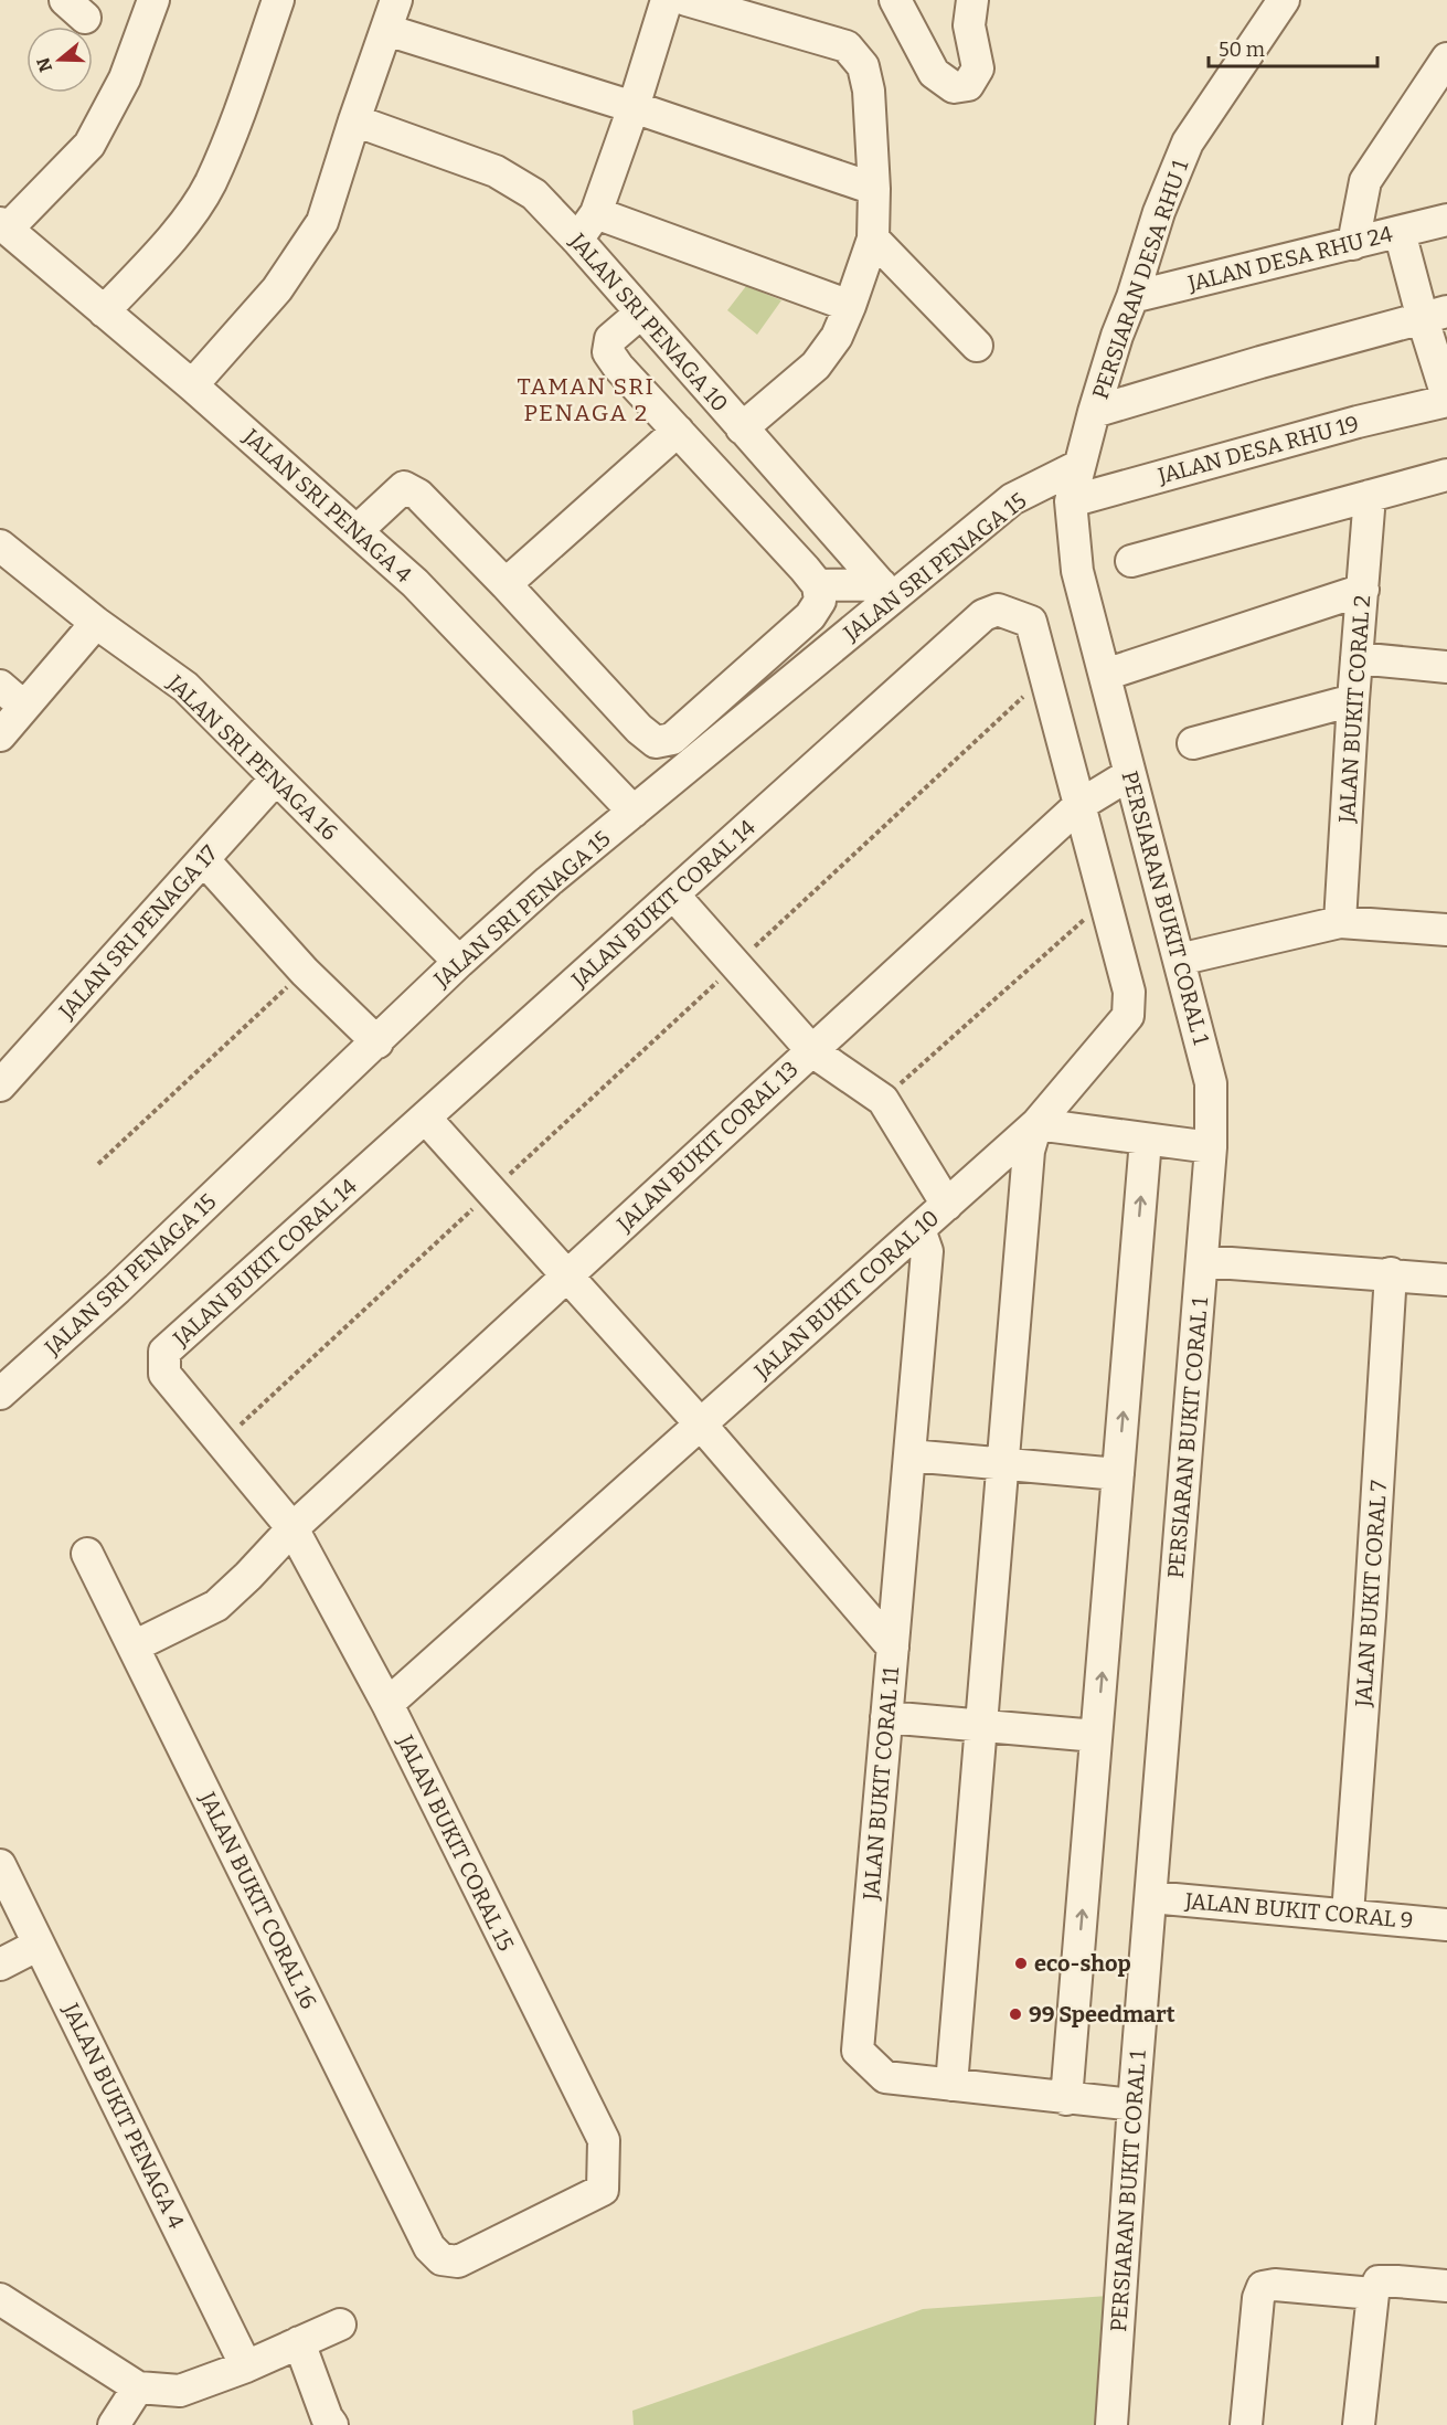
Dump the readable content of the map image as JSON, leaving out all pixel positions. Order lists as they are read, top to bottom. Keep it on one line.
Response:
{"streets":{"street":["JALAN DESA RHU 24","PERSIARAN DESA RHU 1","JALAN SRI PENAGA 10","JALAN DESA RHU 19","JALAN SRI PENAGA 4","JALAN SRI PENAGA 15","JALAN BUKIT CORAL 2","JALAN SRI PENAGA 16","JALAN BUKIT CORAL 14","PERSIARAN BUKIT CORAL 1","JALAN SRI PENAGA 17","JALAN BUKIT CORAL 13","JALAN BUKIT CORAL 10","JALAN BUKIT CORAL 7","JALAN BUKIT CORAL 11","JALAN BUKIT CORAL 15","JALAN BUKIT CORAL 16","JALAN BUKIT CORAL 9","JALAN BUKIT PENAGA 4"]},"crossings":[["JALAN DESA RHU 24","PERSIARAN DESA RHU 1"],["PERSIARAN DESA RHU 1","JALAN SRI PENAGA 15"],["PERSIARAN DESA RHU 1","PERSIARAN BUKIT CORAL 1"],["JALAN SRI PENAGA 10","JALAN SRI PENAGA 15"],["JALAN DESA RHU 19","PERSIARAN BUKIT CORAL 1"],["JALAN SRI PENAGA 4","JALAN SRI PENAGA 15"],["JALAN SRI PENAGA 15","JALAN SRI PENAGA 16"],["JALAN SRI PENAGA 15","PERSIARAN BUKIT CORAL 1"],["JALAN SRI PENAGA 16","JALAN SRI PENAGA 17"],["JALAN BUKIT CORAL 14","JALAN BUKIT CORAL 13"],["JALAN BUKIT CORAL 14","JALAN BUKIT CORAL 10"],["JALAN BUKIT CORAL 14","JALAN BUKIT CORAL 15"],["PERSIARAN BUKIT CORAL 1","JALAN BUKIT CORAL 13"],["PERSIARAN BUKIT CORAL 1","JALAN BUKIT CORAL 11"],["PERSIARAN BUKIT CORAL 1","JALAN BUKIT CORAL 9"],["JALAN BUKIT CORAL 13","JALAN BUKIT CORAL 10"],["JALAN BUKIT CORAL 13","JALAN BUKIT CORAL 15"],["JALAN BUKIT CORAL 13","JALAN BUKIT CORAL 16"],["JALAN BUKIT CORAL 10","JALAN BUKIT CORAL 11"],["JALAN BUKIT CORAL 10","JALAN BUKIT CORAL 15"],["JALAN BUKIT CORAL 7","JALAN BUKIT CORAL 9"],["JALAN BUKIT CORAL 15","JALAN BUKIT CORAL 16"]],"districts":["TAMAN SRI PENAGA 2"],"places":["eco-shop","99 Speedmart"],"scale_bar":"50 m","north":"left"}
